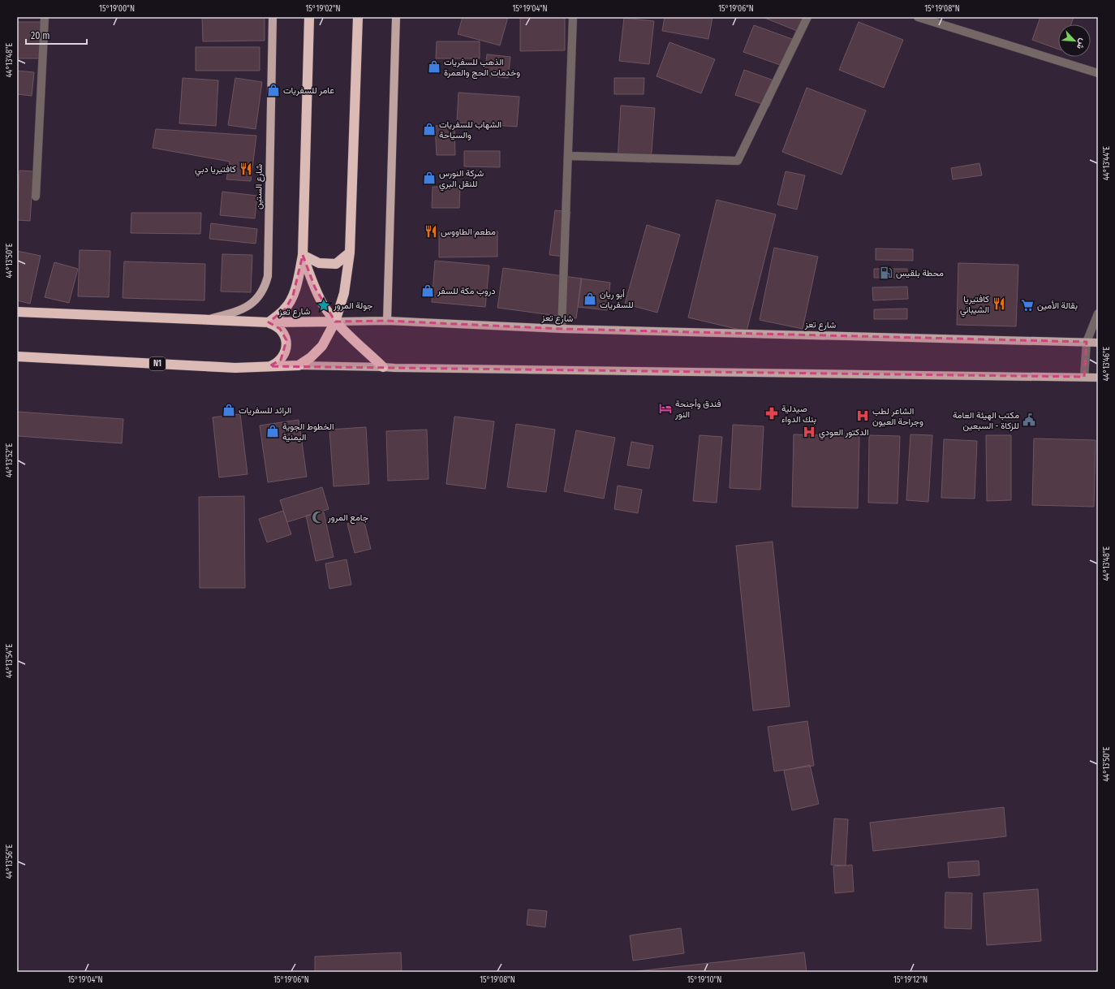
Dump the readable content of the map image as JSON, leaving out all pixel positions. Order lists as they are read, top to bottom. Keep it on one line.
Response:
{"streets":{"highway":["شارع تعز","N1"],"main road":["شارع الستين"]},"crossings":[["شارع الستين","شارع تعز"]],"places":{"shop":["الذهب للسفريات وخدمات الحج والعمرة","عامر للسفريات","الشهاب للسفريات والسياحة","شركة النورس للنقل البري","دروب مكة للسفر","أبو ريان للسفريات","الرائد للسفريات","الخطوط الجوية اليمنية"],"restaurant":["كافتيريا دبي","مطعم الطاووس","كافتيريا الشيباني"],"fuel station":["محطة بلقيس"],"place":["جولة المرور"],"supermarket":["بقالة الأمين"],"hotel":["فندق وأجنحة النور"],"pharmacy":["صيدلية بنك الدواء"],"hospital":["الشاعر لطب وجراحة العيون","الدكتور العودي"],"public building":["مكتب الهيئة العامة للزكاة - السبعين"],"mosque":["جامع المرور"]},"scale_bar":"20 m","north":"bottom right","coordinates":["15°19'00\"N","15°19'02\"N","15°19'04\"N","15°19'06\"N","15°19'08\"N","44°13'48\"E","44°13'44\"E","44°13'50\"E","44°13'46\"E","44°13'52\"E","44°13'54\"E","44°13'56\"E","15°19'10\"N","15°19'12\"N"]}
